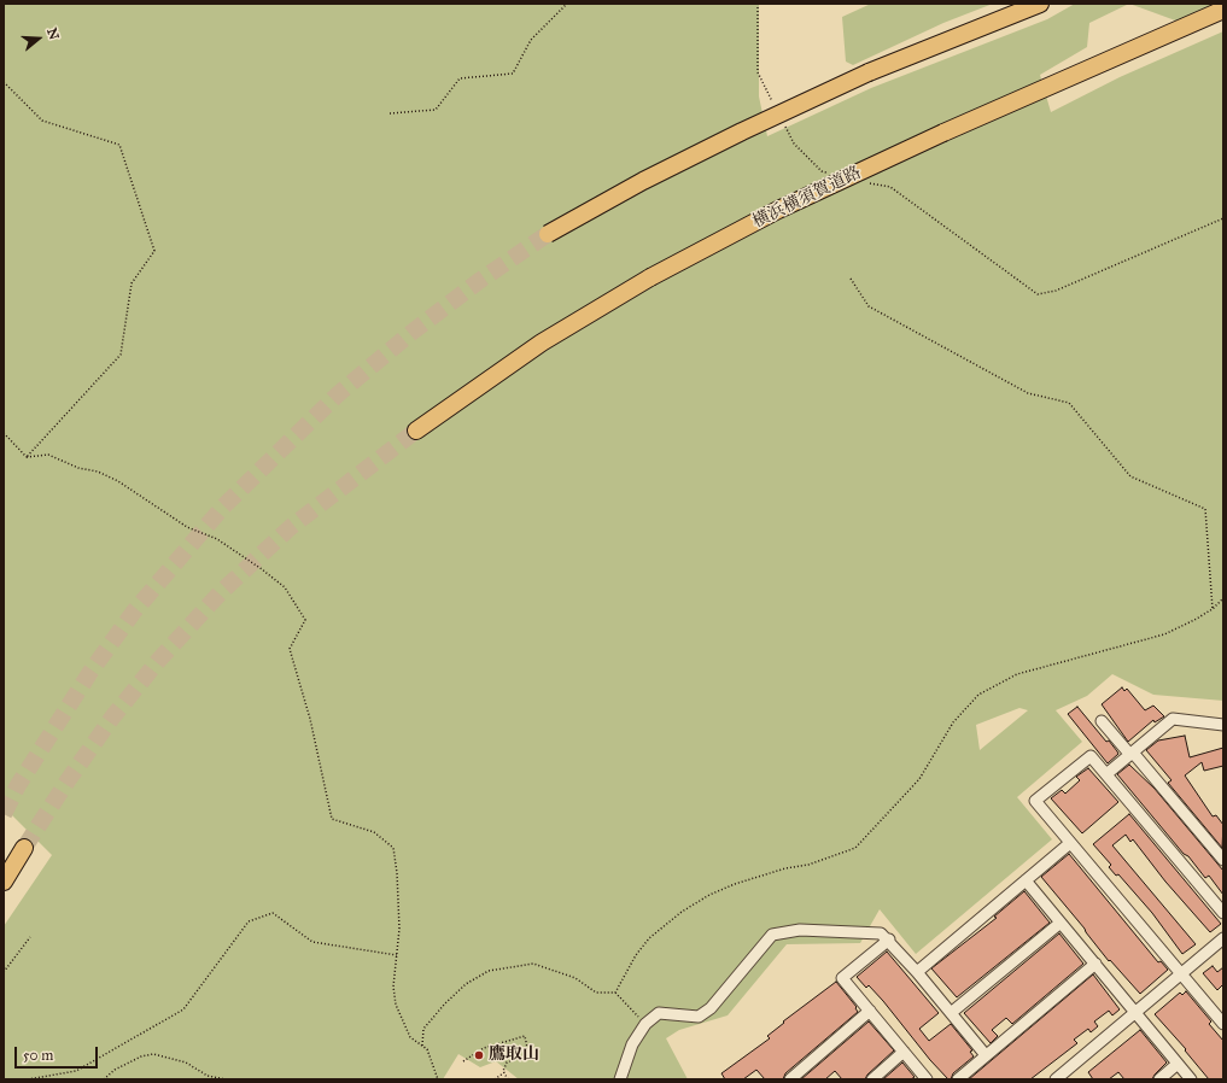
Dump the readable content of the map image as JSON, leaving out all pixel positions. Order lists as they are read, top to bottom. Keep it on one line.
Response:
{"streets":{"highway":["横浜横須賀道路"]},"places":["鷹取山"],"scale_bar":"50 m","north":"right"}
